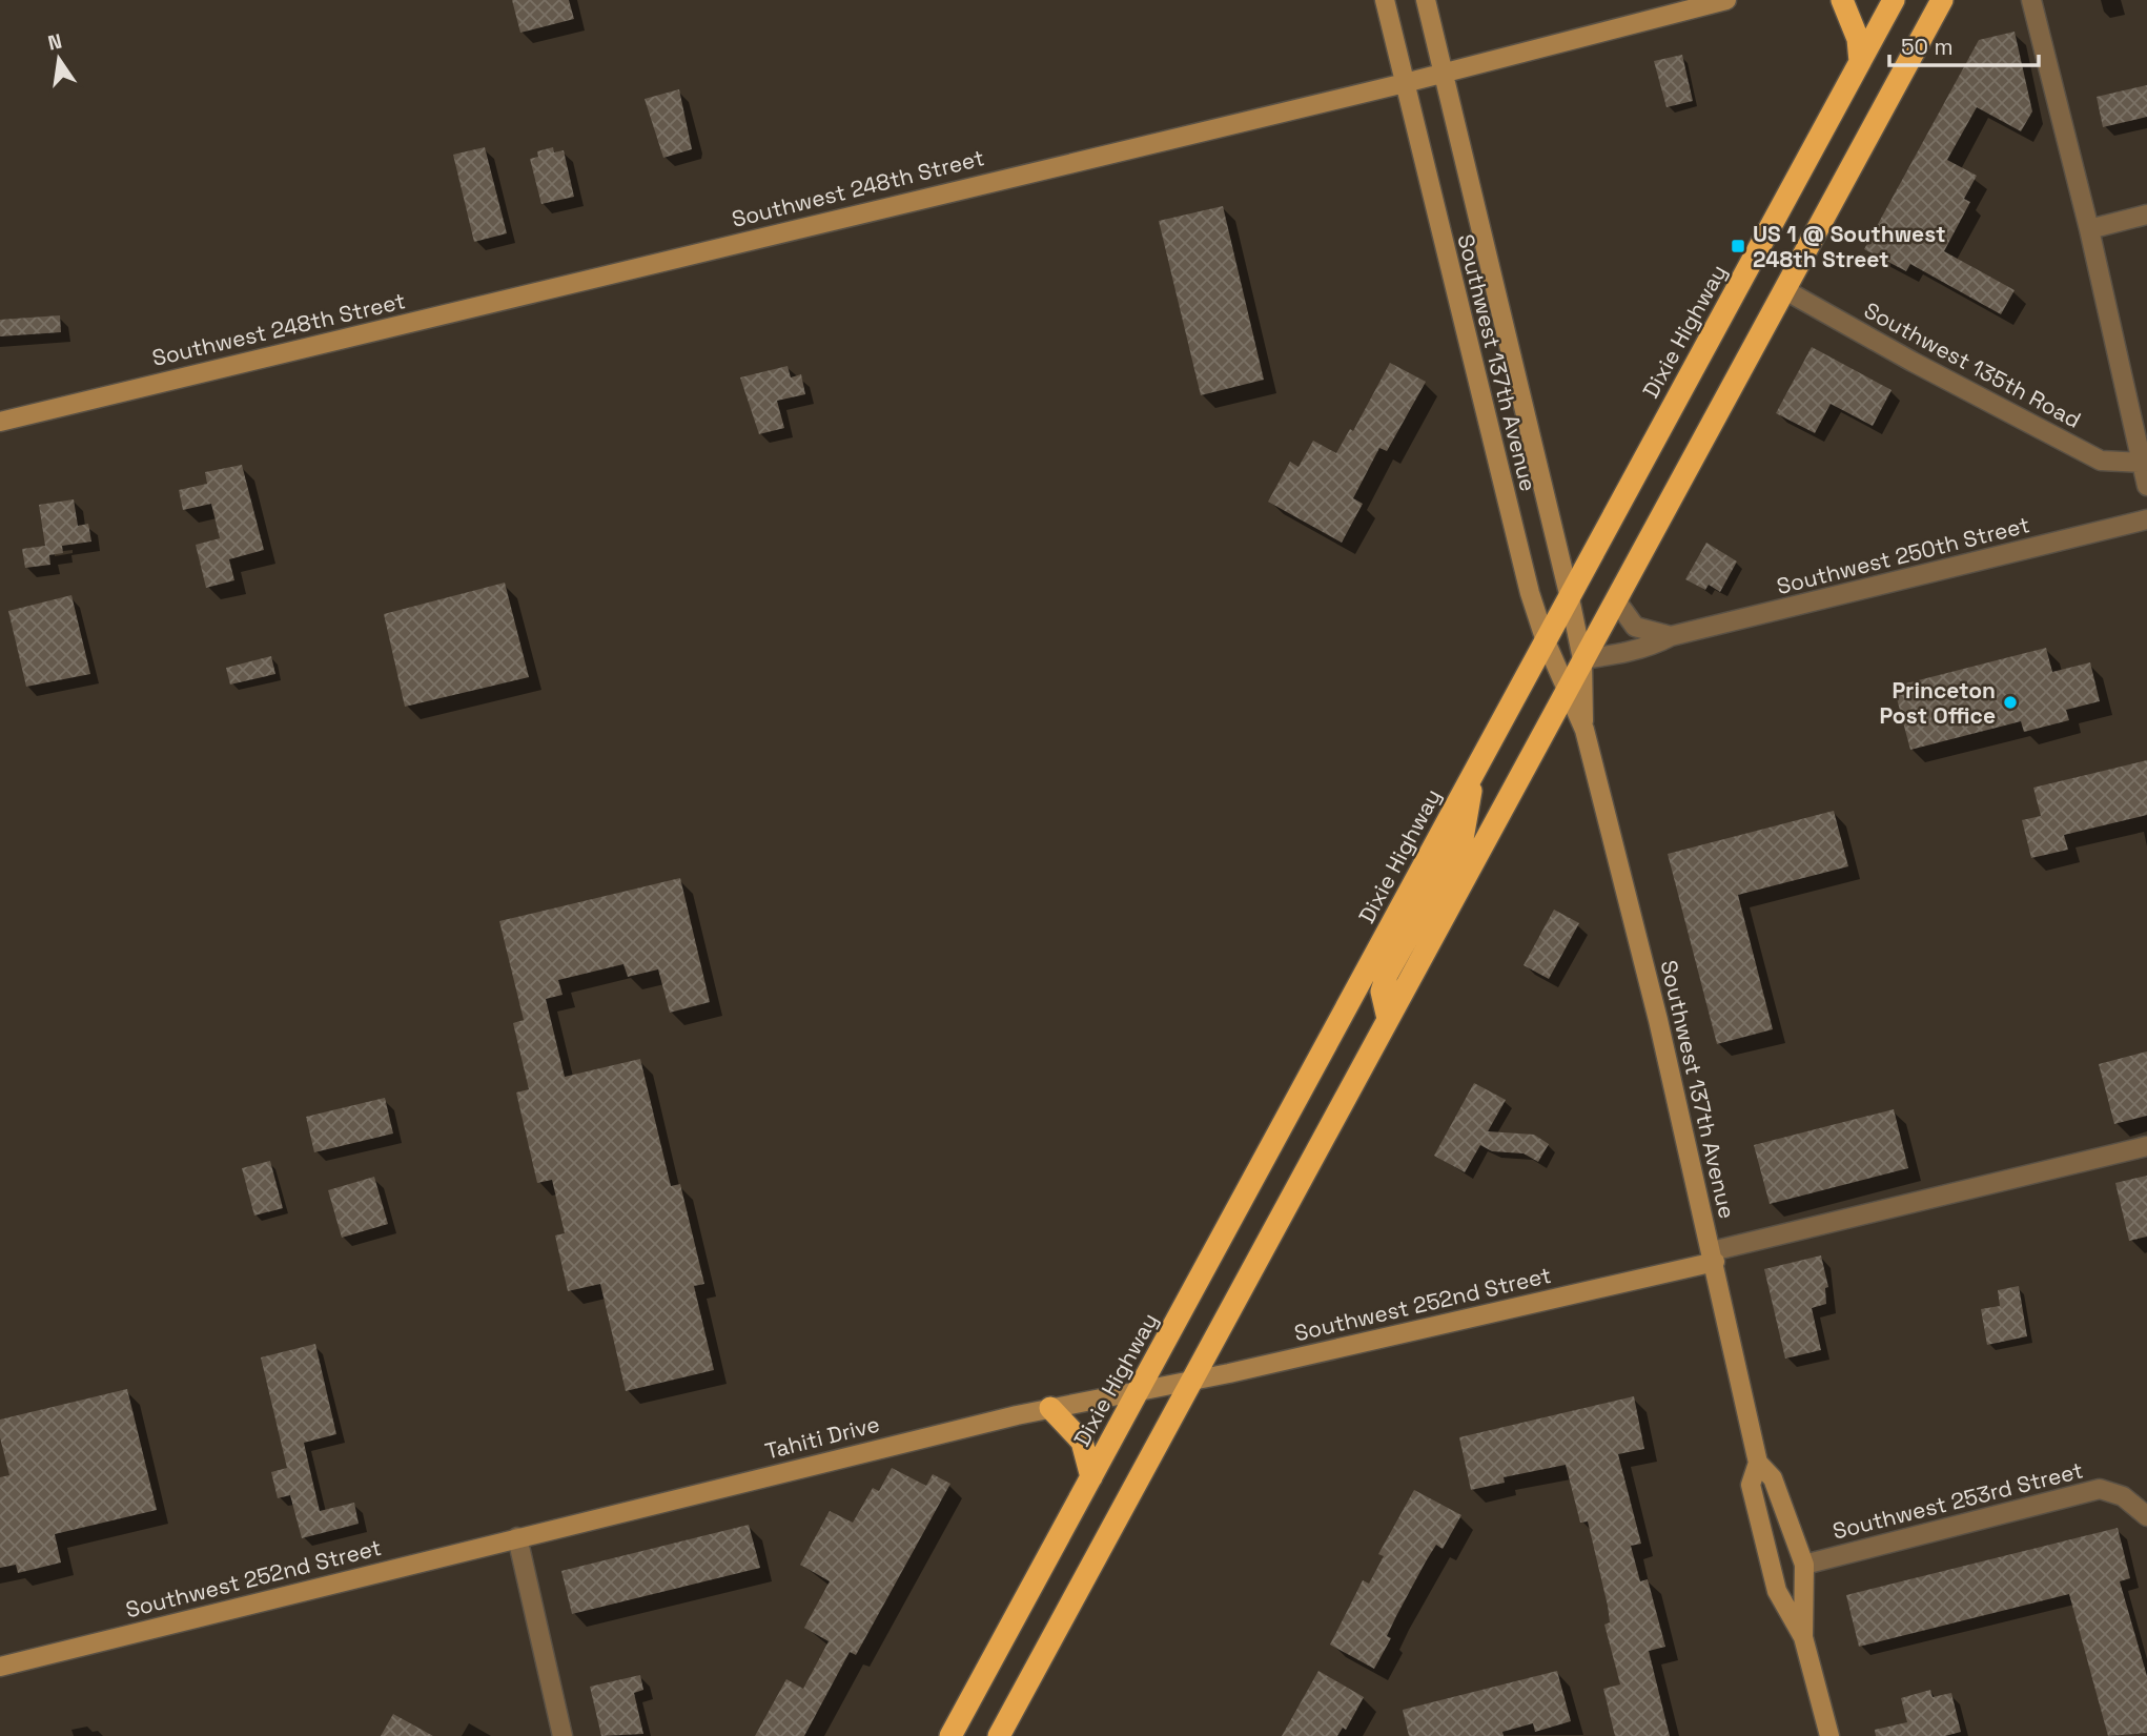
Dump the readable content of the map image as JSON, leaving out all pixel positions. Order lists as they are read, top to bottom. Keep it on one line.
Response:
{"streets":{"highway":["Dixie Highway"],"street":["Southwest 248th Street","Southwest 137th Avenue","Southwest 135th Road","Southwest 250th Street","Southwest 252nd Street","Tahiti Drive","Southwest 253rd Street"]},"crossings":[["Southwest 248th Street","Southwest 137th Avenue"],["Dixie Highway","Southwest 137th Avenue"],["Dixie Highway","Southwest 252nd Street"],["Dixie Highway","Tahiti Drive"],["Southwest 137th Avenue","Southwest 250th Street"],["Southwest 137th Avenue","Southwest 252nd Street"],["Southwest 137th Avenue","Southwest 253rd Street"],["Southwest 252nd Street","Tahiti Drive"]],"places":{"transit":["US 1 @ Southwest 248th Street"],"other":["Princeton Post Office"]},"scale_bar":"50 m","north":"top"}
